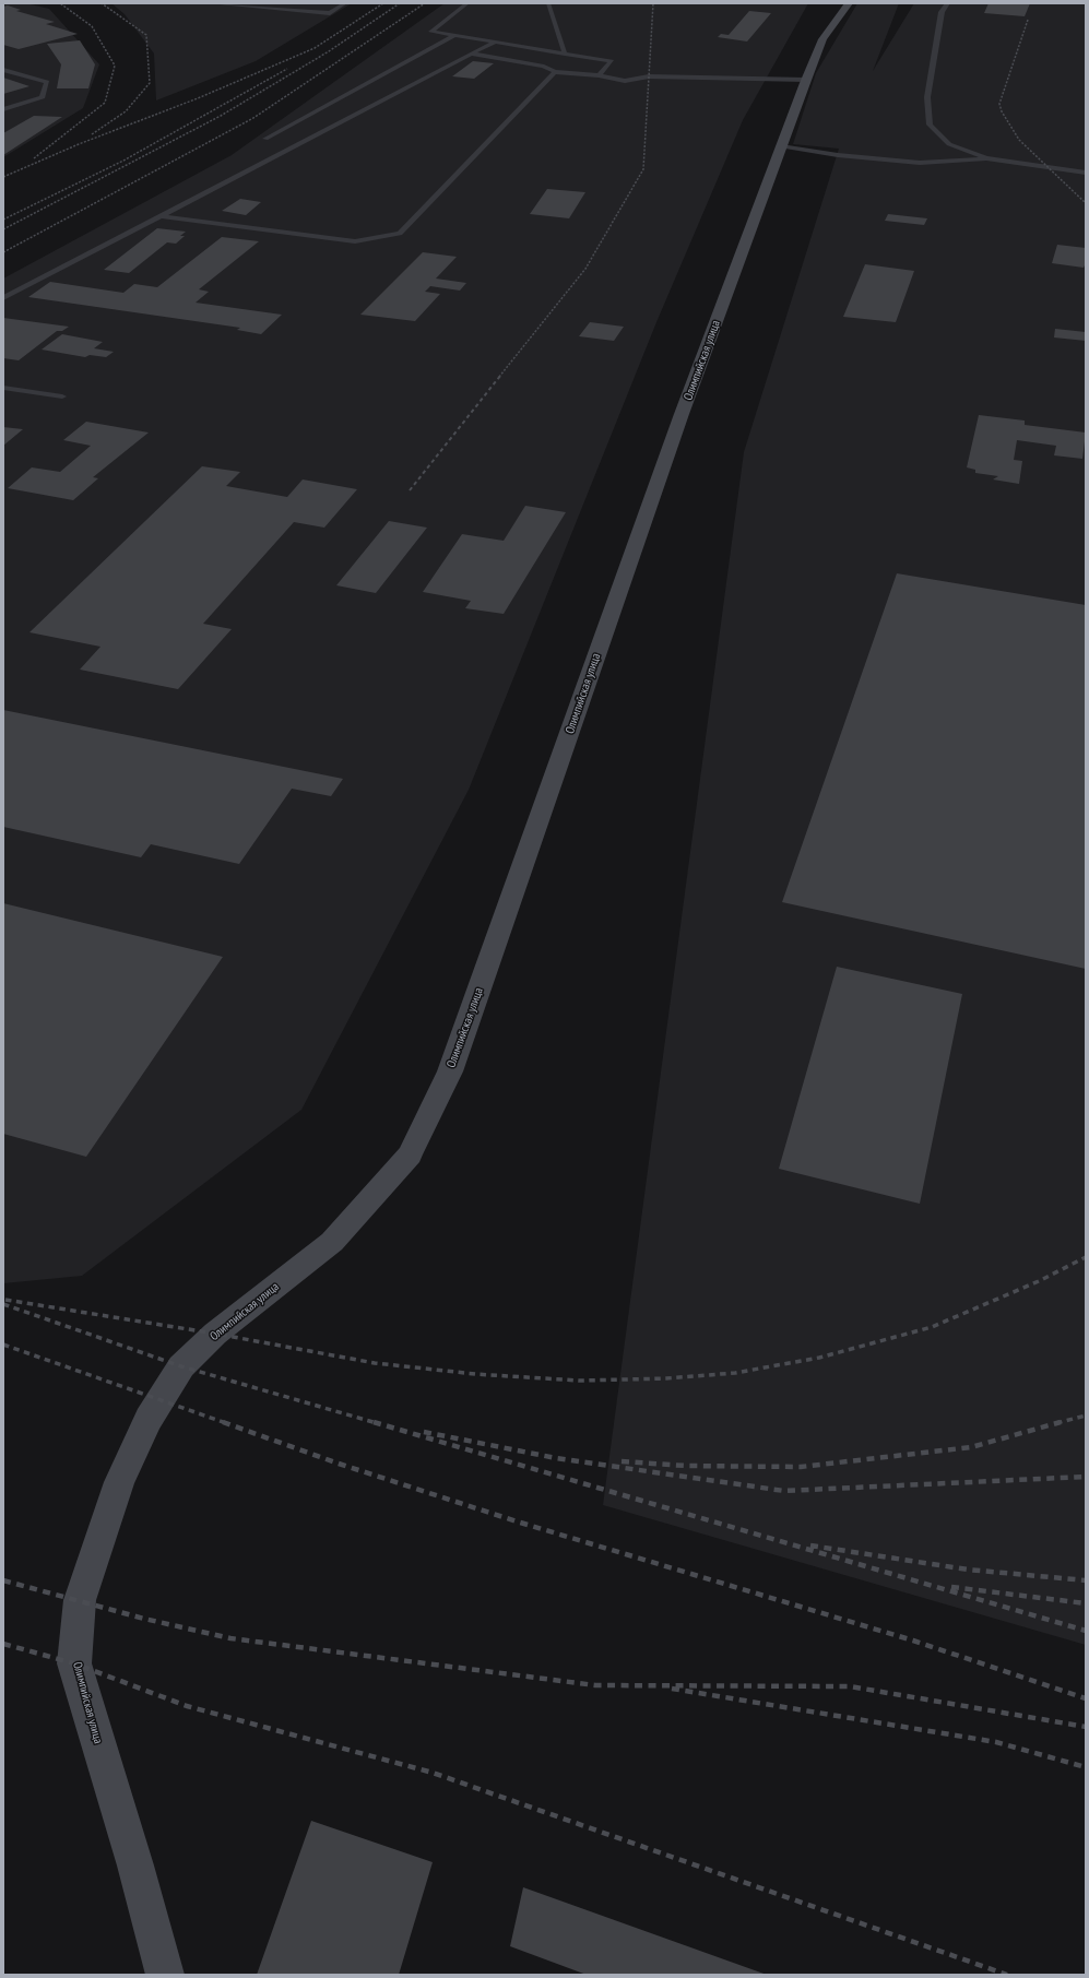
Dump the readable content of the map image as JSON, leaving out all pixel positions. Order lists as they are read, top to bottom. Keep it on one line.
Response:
{"streets":{"street":["Олимпийская улица"]}}
